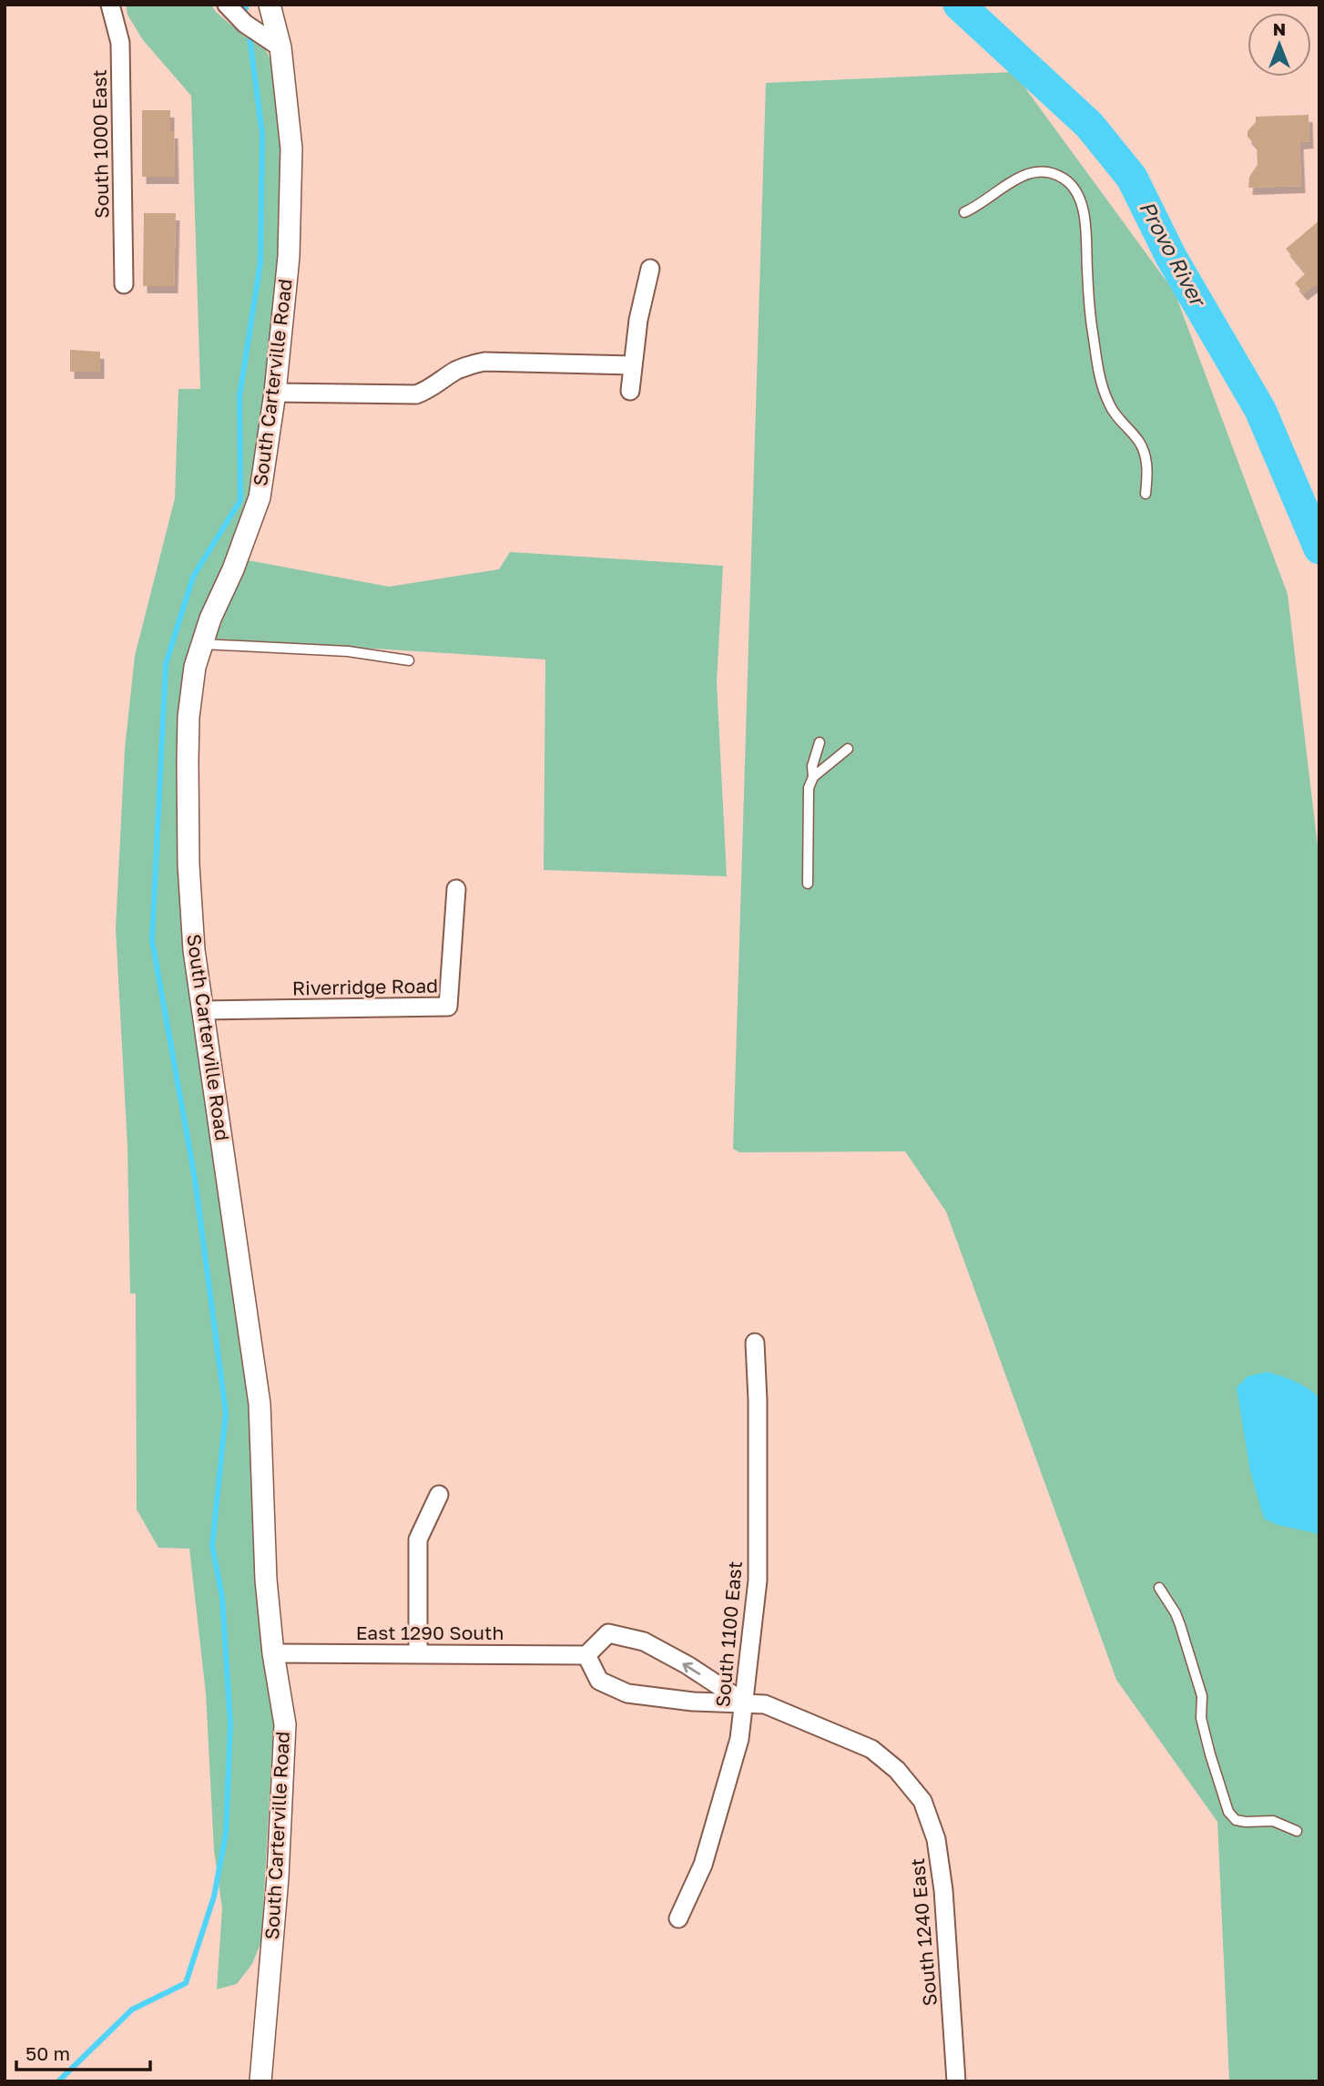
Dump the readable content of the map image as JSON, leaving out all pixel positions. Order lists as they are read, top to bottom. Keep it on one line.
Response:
{"streets":{"street":["South 1000 East","South Carterville Road","Riverridge Road","East 1290 South","South 1100 East","South 1240 East"]},"crossings":[["South Carterville Road","Riverridge Road"],["South Carterville Road","East 1290 South"],["South 1100 East","South 1240 East"]],"water":["Provo River"],"scale_bar":"50 m","north":"top"}
